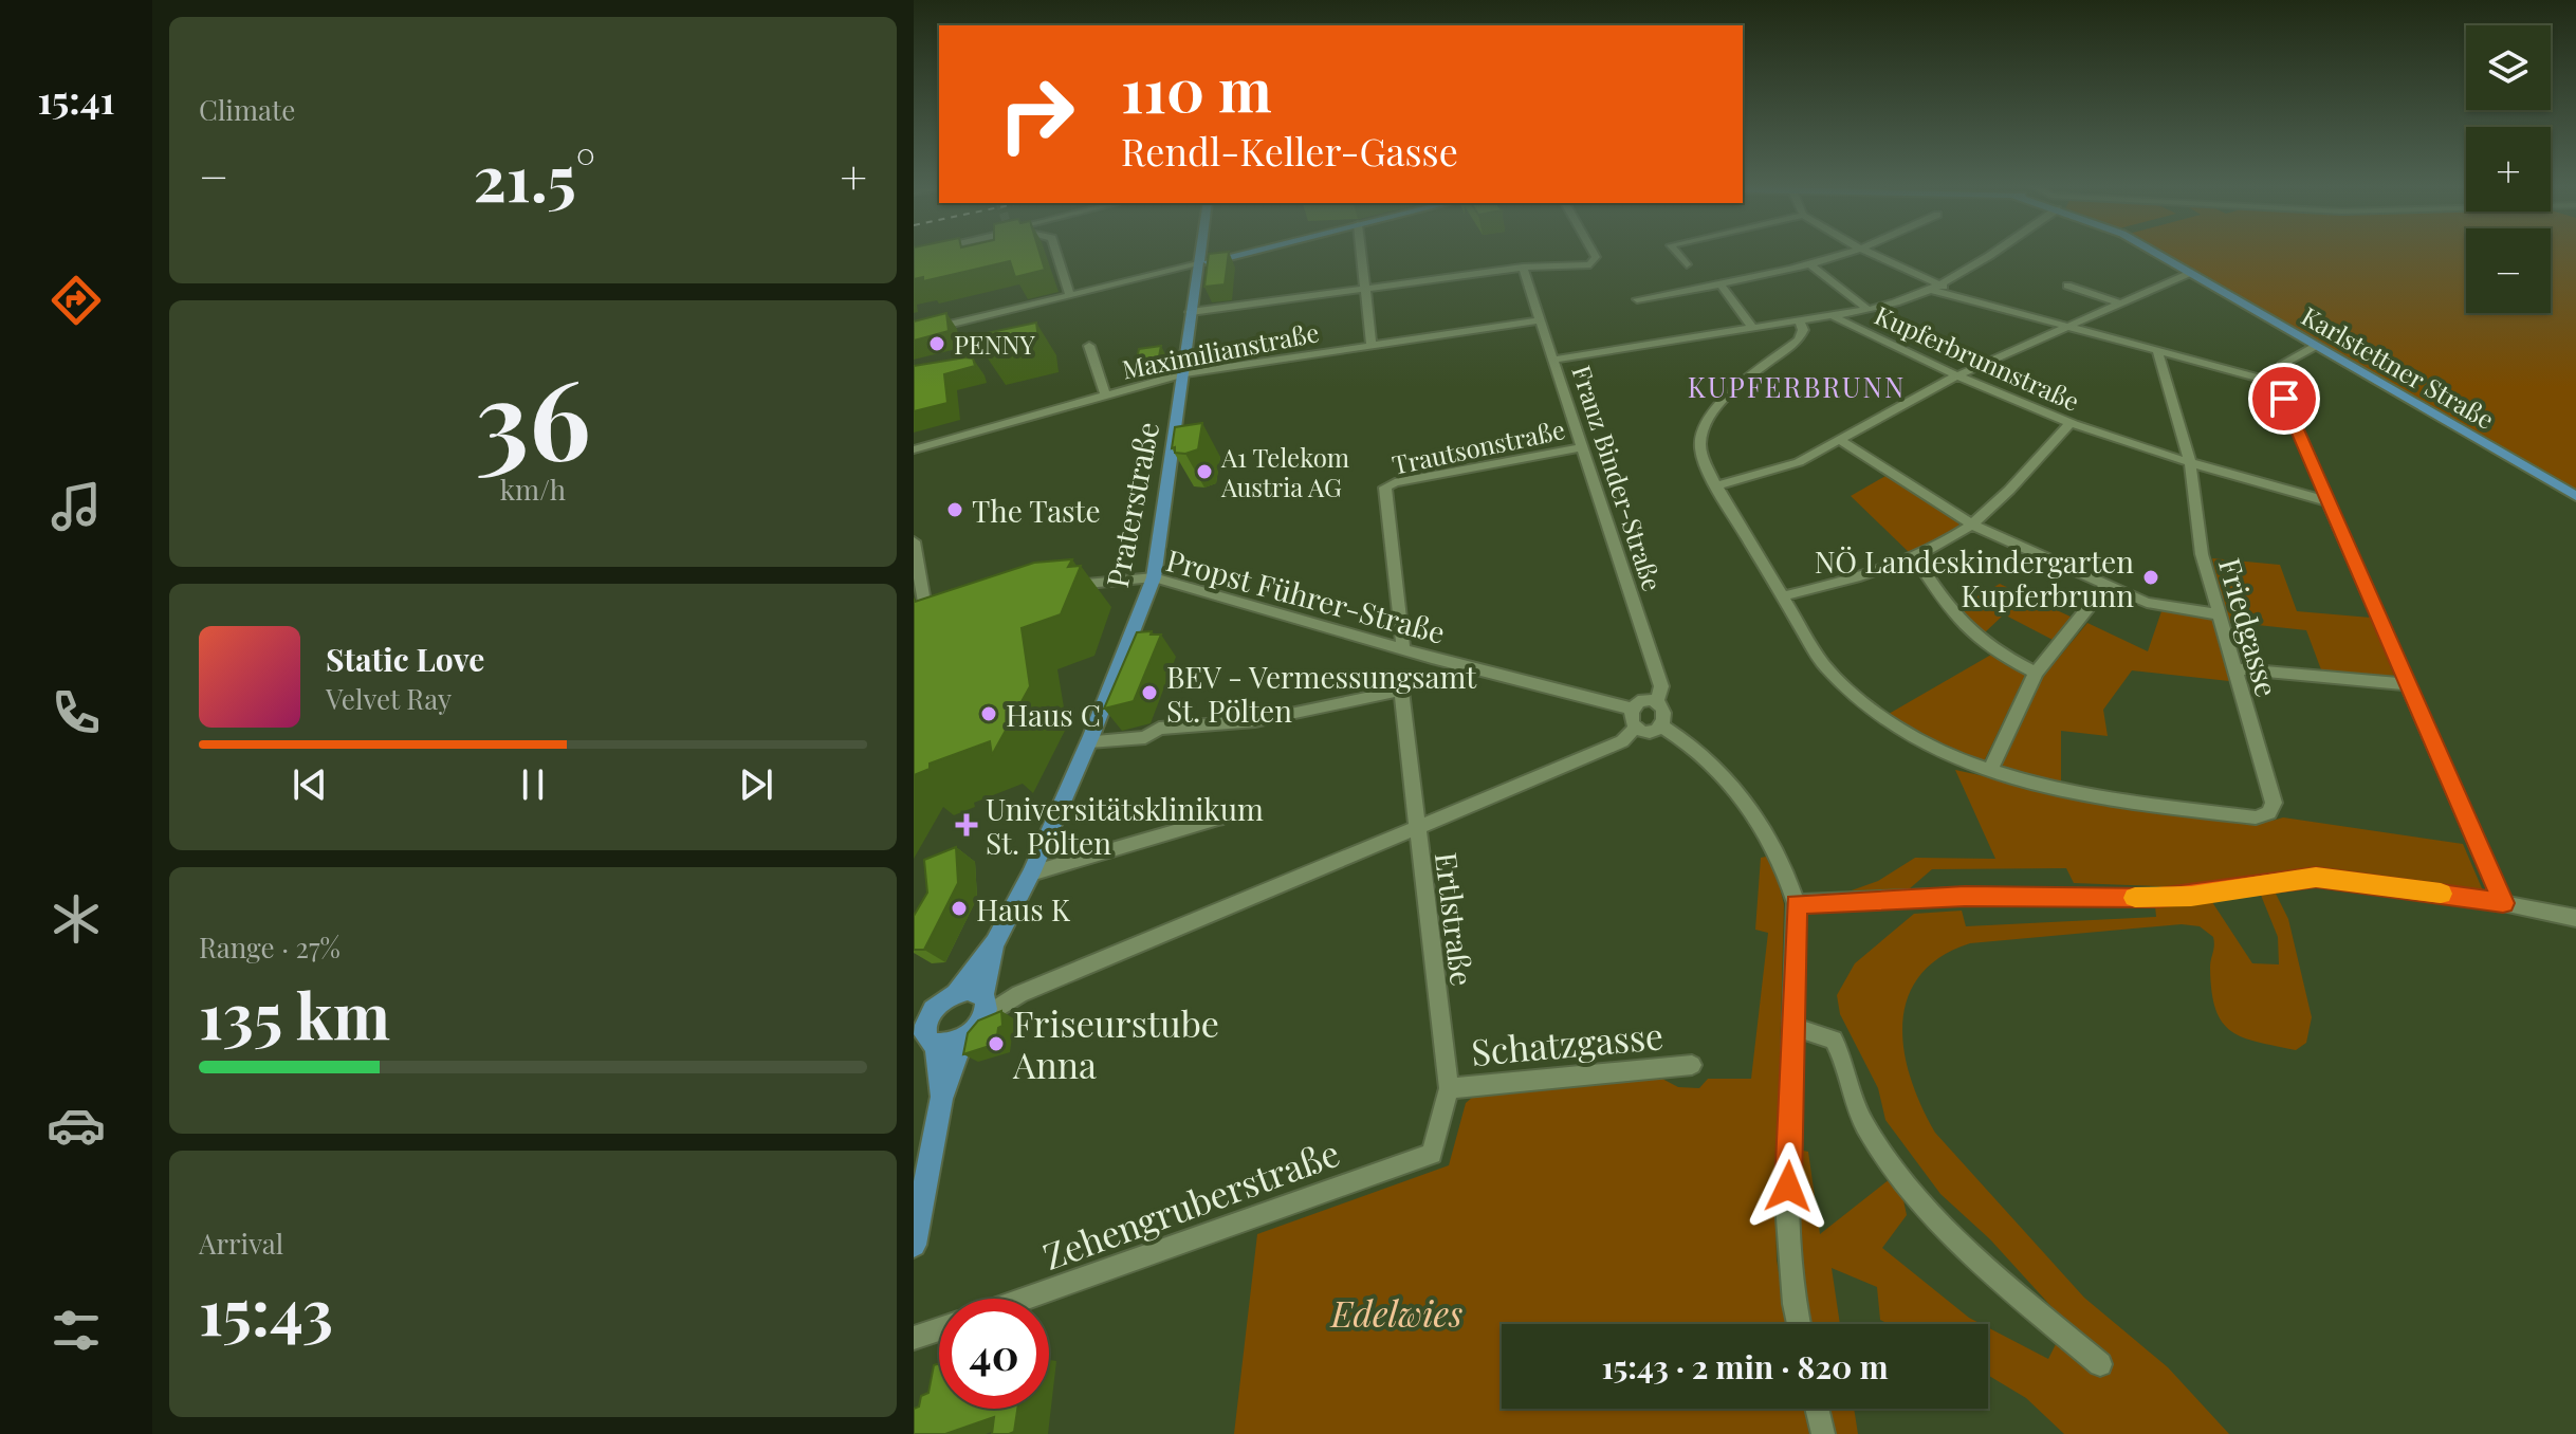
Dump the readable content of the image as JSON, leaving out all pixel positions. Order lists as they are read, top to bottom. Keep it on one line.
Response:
{"streets":{"main road":["Karlstettner Straße","Praterstraße"],"street":["Maximilianstraße","Kupferbrunnstraße","Trautsonstraße","Franz Binder-Straße","Propst Führer-Straße","Friedgasse","Ertlstraße","Schatzgasse","Zehengruberstraße"]},"crossings":[["Maximilianstraße","Franz Binder-Straße"],["Maximilianstraße","Praterstraße"],["Kupferbrunnstraße","Franz Binder-Straße"],["Kupferbrunnstraße","Friedgasse"],["Trautsonstraße","Franz Binder-Straße"],["Trautsonstraße","Propst Führer-Straße"],["Franz Binder-Straße","Propst Führer-Straße"],["Praterstraße","Propst Führer-Straße"],["Praterstraße","Ertlstraße"],["Ertlstraße","Schatzgasse"],["Ertlstraße","Zehengruberstraße"]],"districts":["KUPFERBRUNN"],"parks":["Edelwies"],"places":{"other":["PENNY","A1 Telekom Austria AG","The Taste","NÖ Landeskindergarten Kupferbrunn","BEV - Vermessungsamt St. Pölten","Haus C","Haus K","Friseurstube Anna"],"health":["Universitätsklinikum St. Pölten"]},"page":{"tabs":"15:41","tile":["Climate",["36","km/h"],["Range · 27%","135 km"],["Arrival","15:43"]],"map_buttons":["+","−"],"turn":["110 m","Rendl-Keller-Gasse"],"heat":["−","21.5°","+"],"song":["Static Love","Velvet Ray"],"limit":"40","trip":"15:43 · 2 min · 820 m"}}
